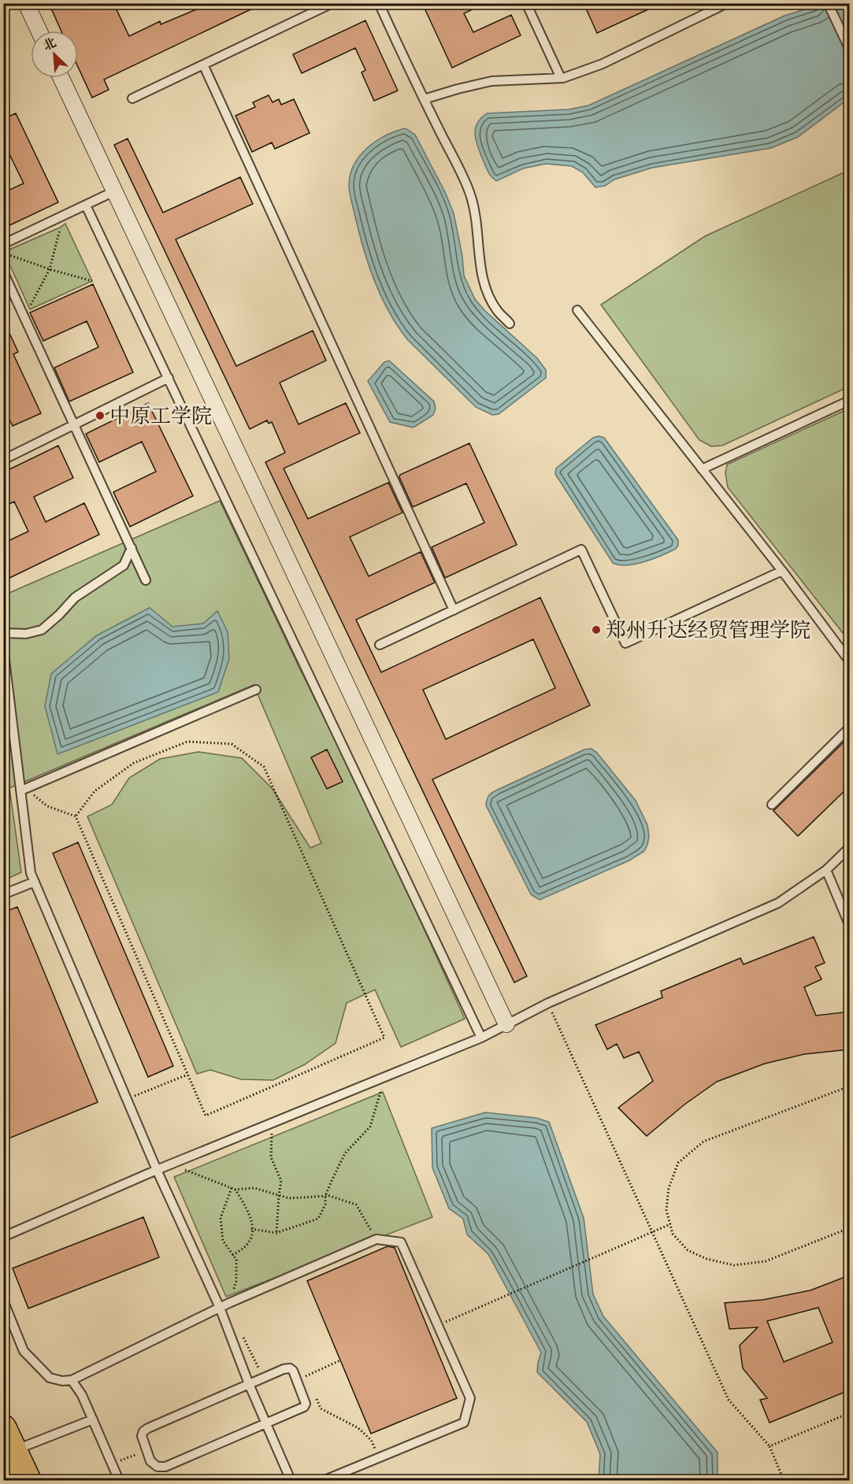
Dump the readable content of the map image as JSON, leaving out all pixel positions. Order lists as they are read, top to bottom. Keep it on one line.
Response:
{"places":["中原工学院","郑州升达经贸管理学院"],"north":"top left"}
